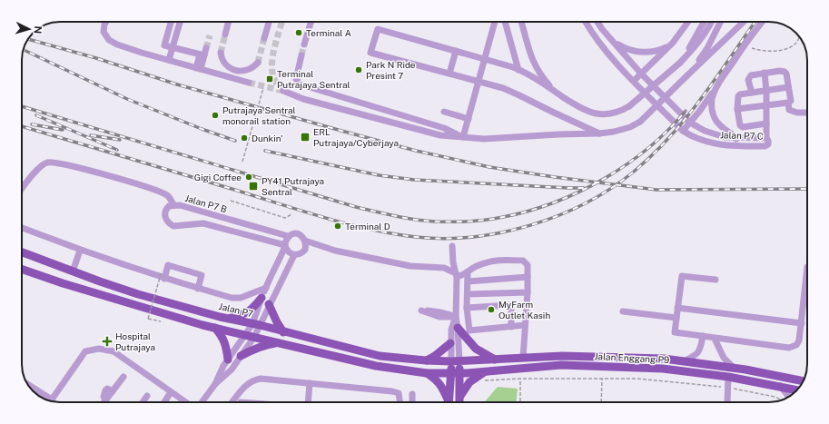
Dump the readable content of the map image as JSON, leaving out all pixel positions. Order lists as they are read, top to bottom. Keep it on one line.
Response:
{"streets":{"main road":["Jalan P7","Jalan Enggang P9"],"street":["Jalan P7 C","Jalan P7 B"]},"crossings":[["Jalan P7","Jalan Enggang P9"]],"places":{"other":["Terminal A","Park N Ride Presint 7","Putrajaya Sentral monorail station","Dunkin'","Gigi Coffee","Terminal D","MyFarm Outlet Kasih"],"transit":["Terminal Putrajaya Sentral","ERL Putrajaya/Cyberjaya","PY41 Putrajaya Sentral"],"health":["Hospital Putrajaya"]},"north":"right"}
